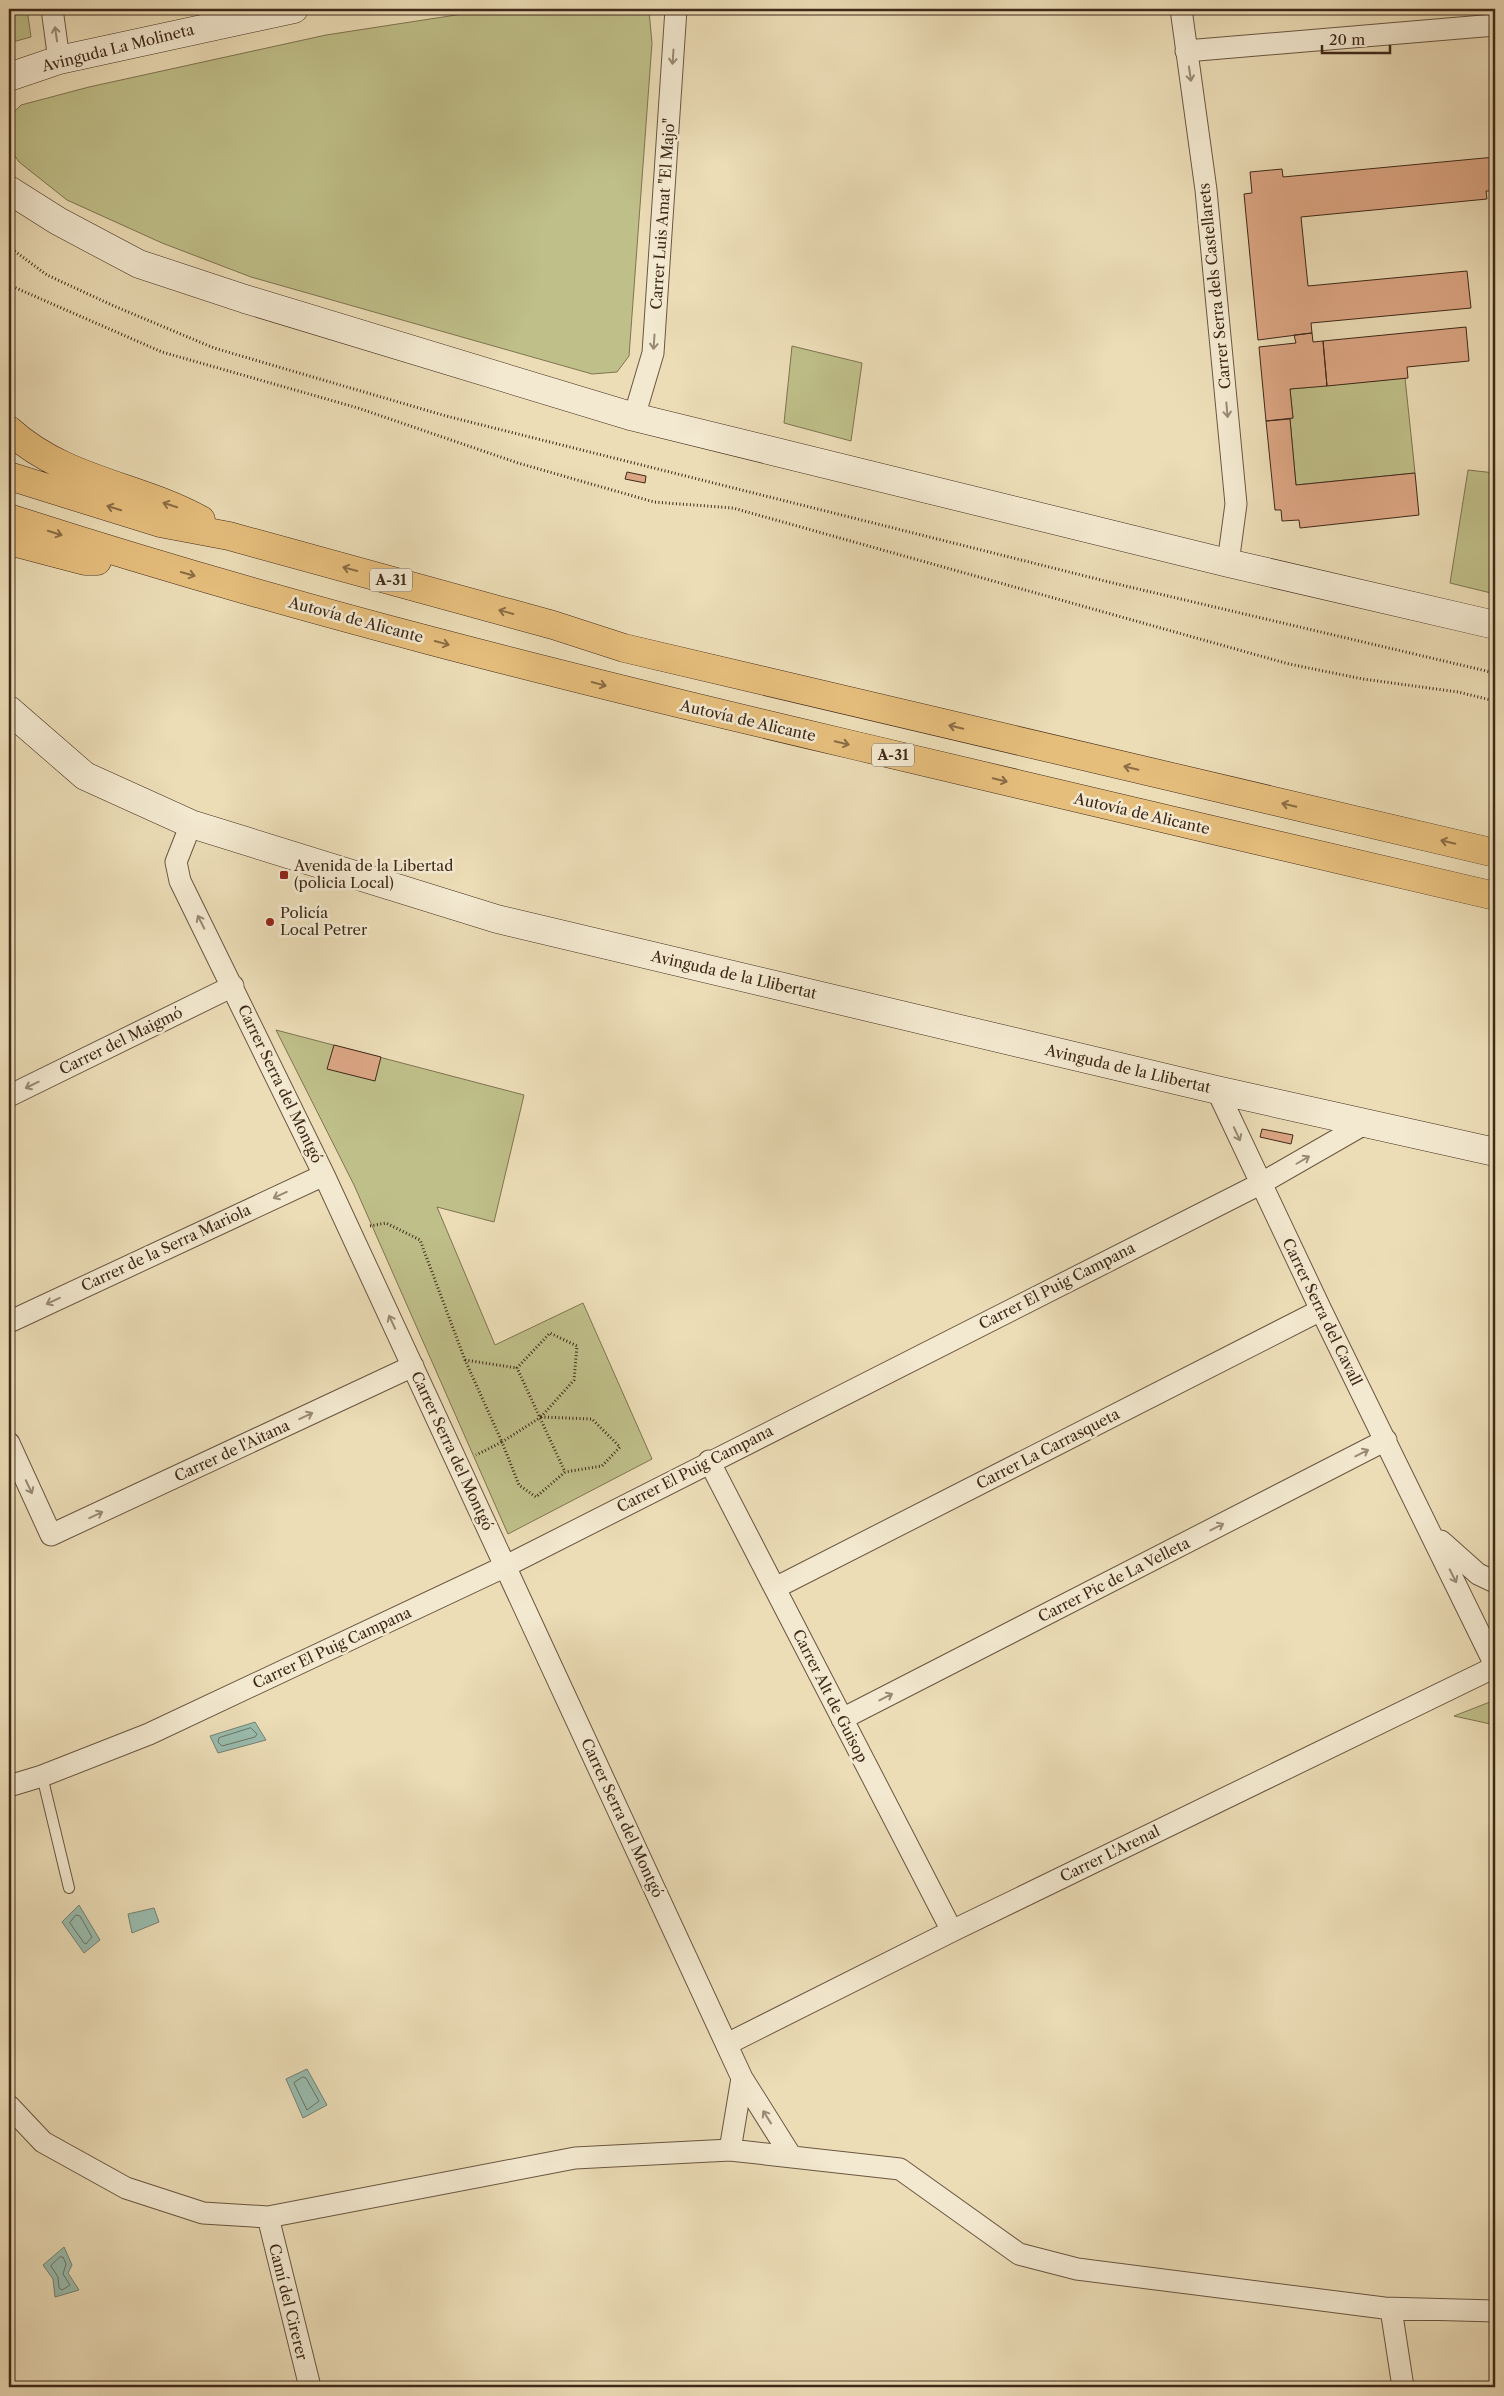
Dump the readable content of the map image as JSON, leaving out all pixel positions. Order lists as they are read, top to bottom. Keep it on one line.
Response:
{"streets":{"highway":["A-31","Autovía de Alicante"],"street":["Avinguda La Molineta","Carrer Luis Amat \"El Majo\"","Carrer Serra dels Castellarets","Avinguda de la Llibertat","Carrer del Maigmó","Carrer Serra del Montgó","Carrer de la Serra Mariola","Carrer El Puig Campana","Carrer Serra del Cavall","Carrer La Carrasqueta","Carrer de l'Aitana","Carrer Pic de La Velleta","Carrer Alt de Guisop","Carrer L'Arenal","Camí del Cirerer"]},"crossings":[["Avinguda de la Llibertat","Carrer Serra del Montgó"],["Avinguda de la Llibertat","Carrer El Puig Campana"],["Avinguda de la Llibertat","Carrer Serra del Cavall"],["Carrer del Maigmó","Carrer Serra del Montgó"],["Carrer Serra del Montgó","Carrer de la Serra Mariola"],["Carrer Serra del Montgó","Carrer El Puig Campana"],["Carrer Serra del Montgó","Carrer de l'Aitana"],["Carrer Serra del Montgó","Carrer L'Arenal"],["Carrer El Puig Campana","Carrer Serra del Cavall"],["Carrer El Puig Campana","Carrer Alt de Guisop"],["Carrer Serra del Cavall","Carrer La Carrasqueta"],["Carrer Serra del Cavall","Carrer Pic de La Velleta"],["Carrer Serra del Cavall","Carrer L'Arenal"],["Carrer La Carrasqueta","Carrer Alt de Guisop"],["Carrer Pic de La Velleta","Carrer Alt de Guisop"],["Carrer Alt de Guisop","Carrer L'Arenal"]],"one_way":["Carrer Luis Amat \"El Majo\"","Carrer Serra dels Castellarets","Carrer del Maigmó","Carrer de la Serra Mariola","Carrer de l'Aitana","Carrer Pic de La Velleta"],"places":{"transit":["Avenida de la Libertad (policia Local)"],"other":["Policía Local Petrer"]},"scale_bar":"20 m"}
